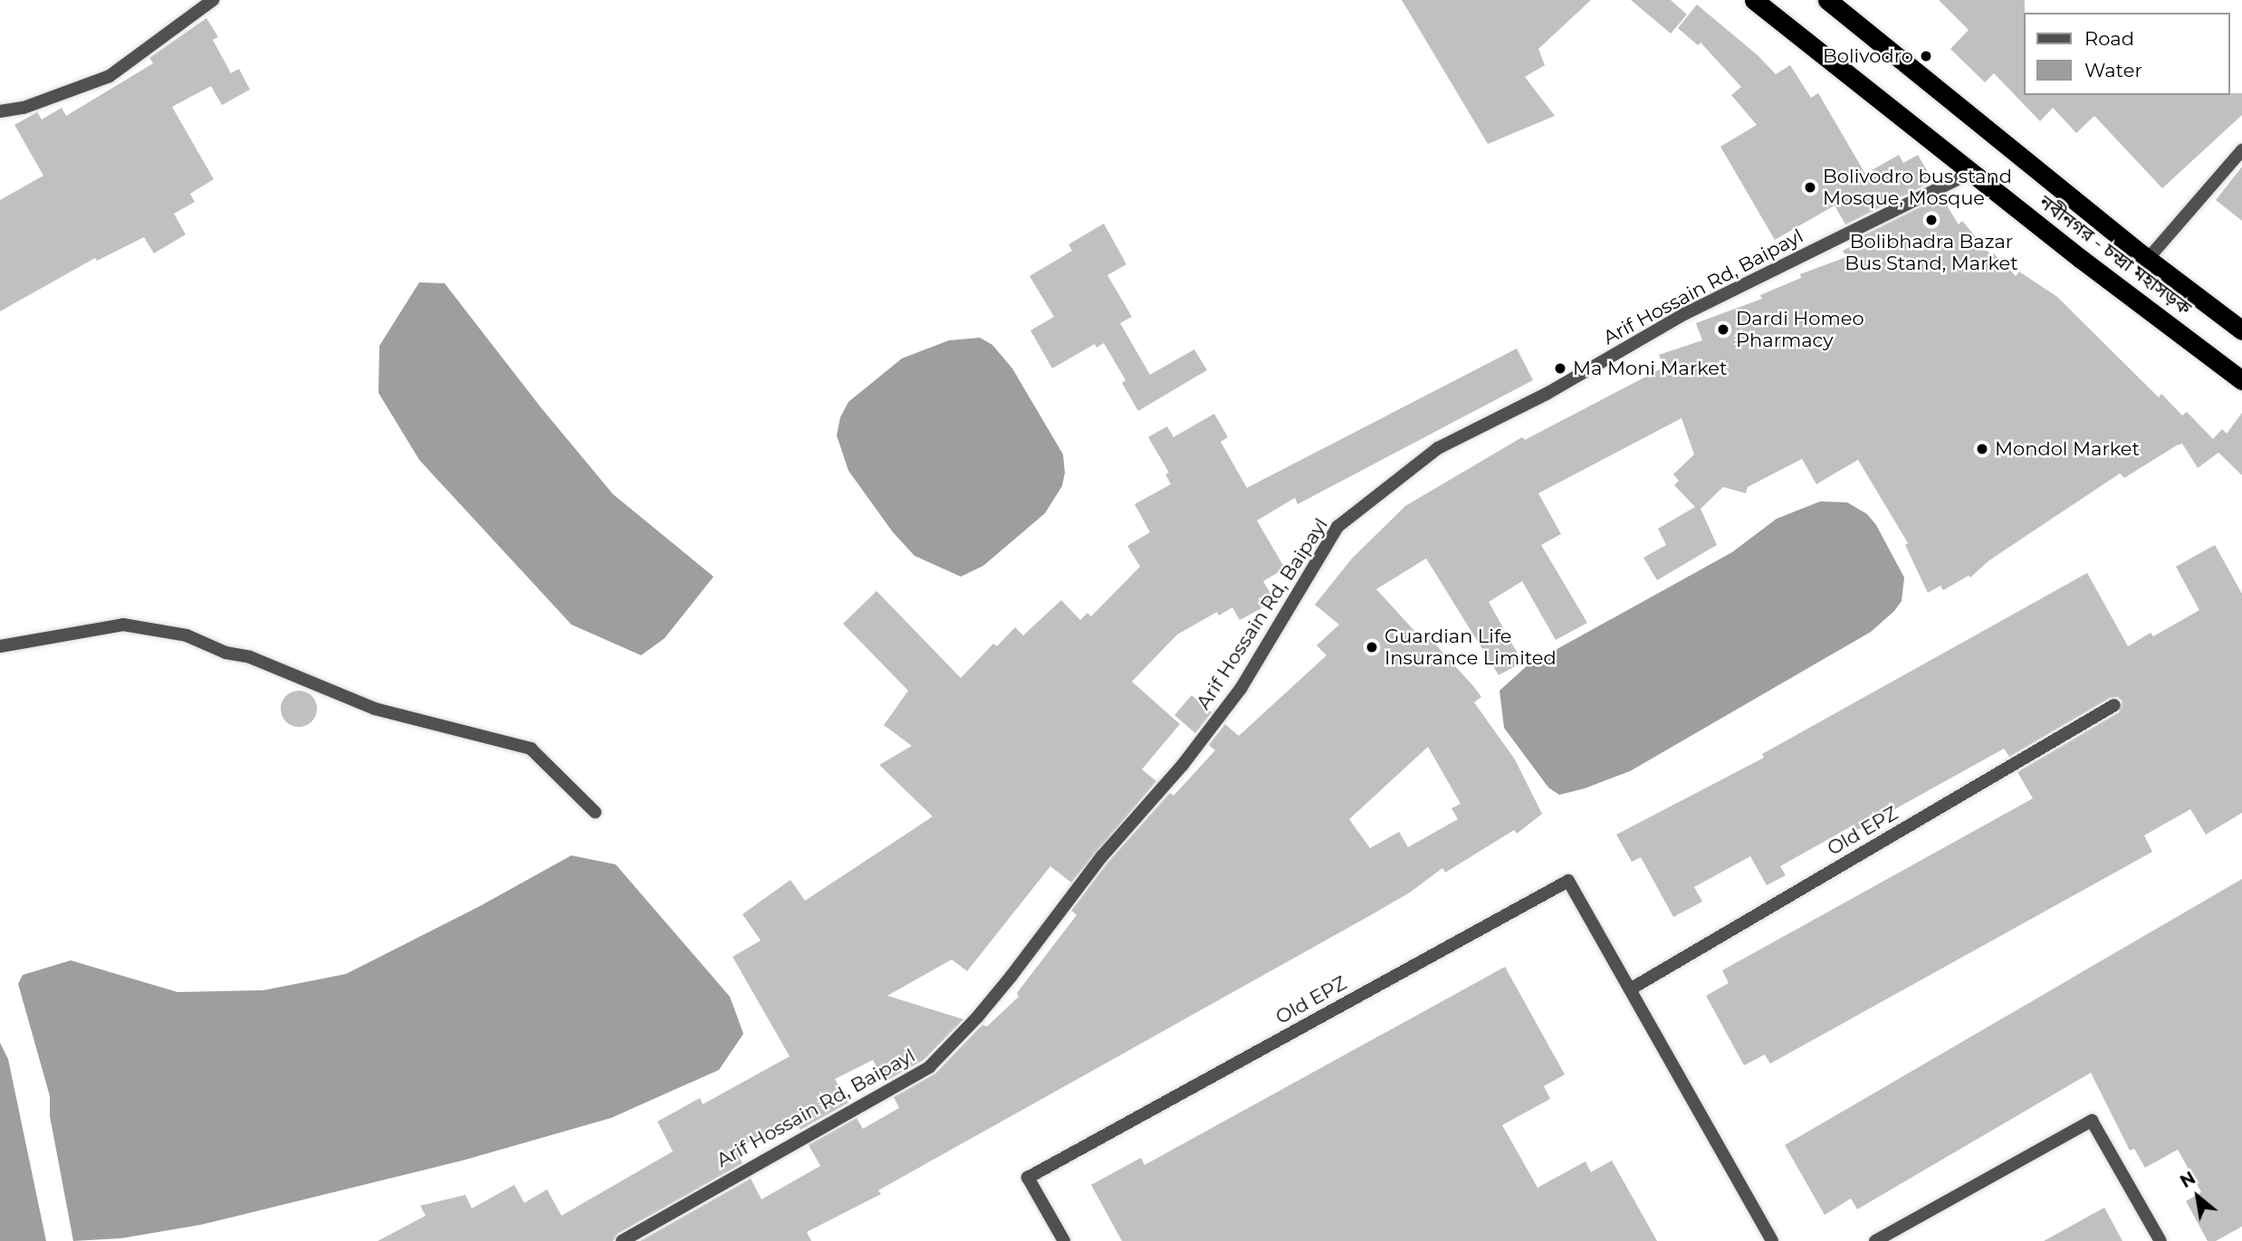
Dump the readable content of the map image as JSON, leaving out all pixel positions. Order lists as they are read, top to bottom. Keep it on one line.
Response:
{"streets":{"highway":["নবীনগর - চন্দ্রা মহাসড়ক"],"street":["Arif Hossain Rd, Baipayl","Old EPZ"]},"crossings":[["নবীনগর - চন্দ্রা মহাসড়ক","Arif Hossain Rd, Baipayl"]],"places":["Bolivodro","Bolivodro bus stand Mosque, Mosque","Bolibhadra Bazar Bus Stand, Market","Dardi Homeo Pharmacy","Ma Moni Market","Mondol Market","Guardian Life Insurance Limited"],"legend":["Road","Water"],"north":"top left"}
